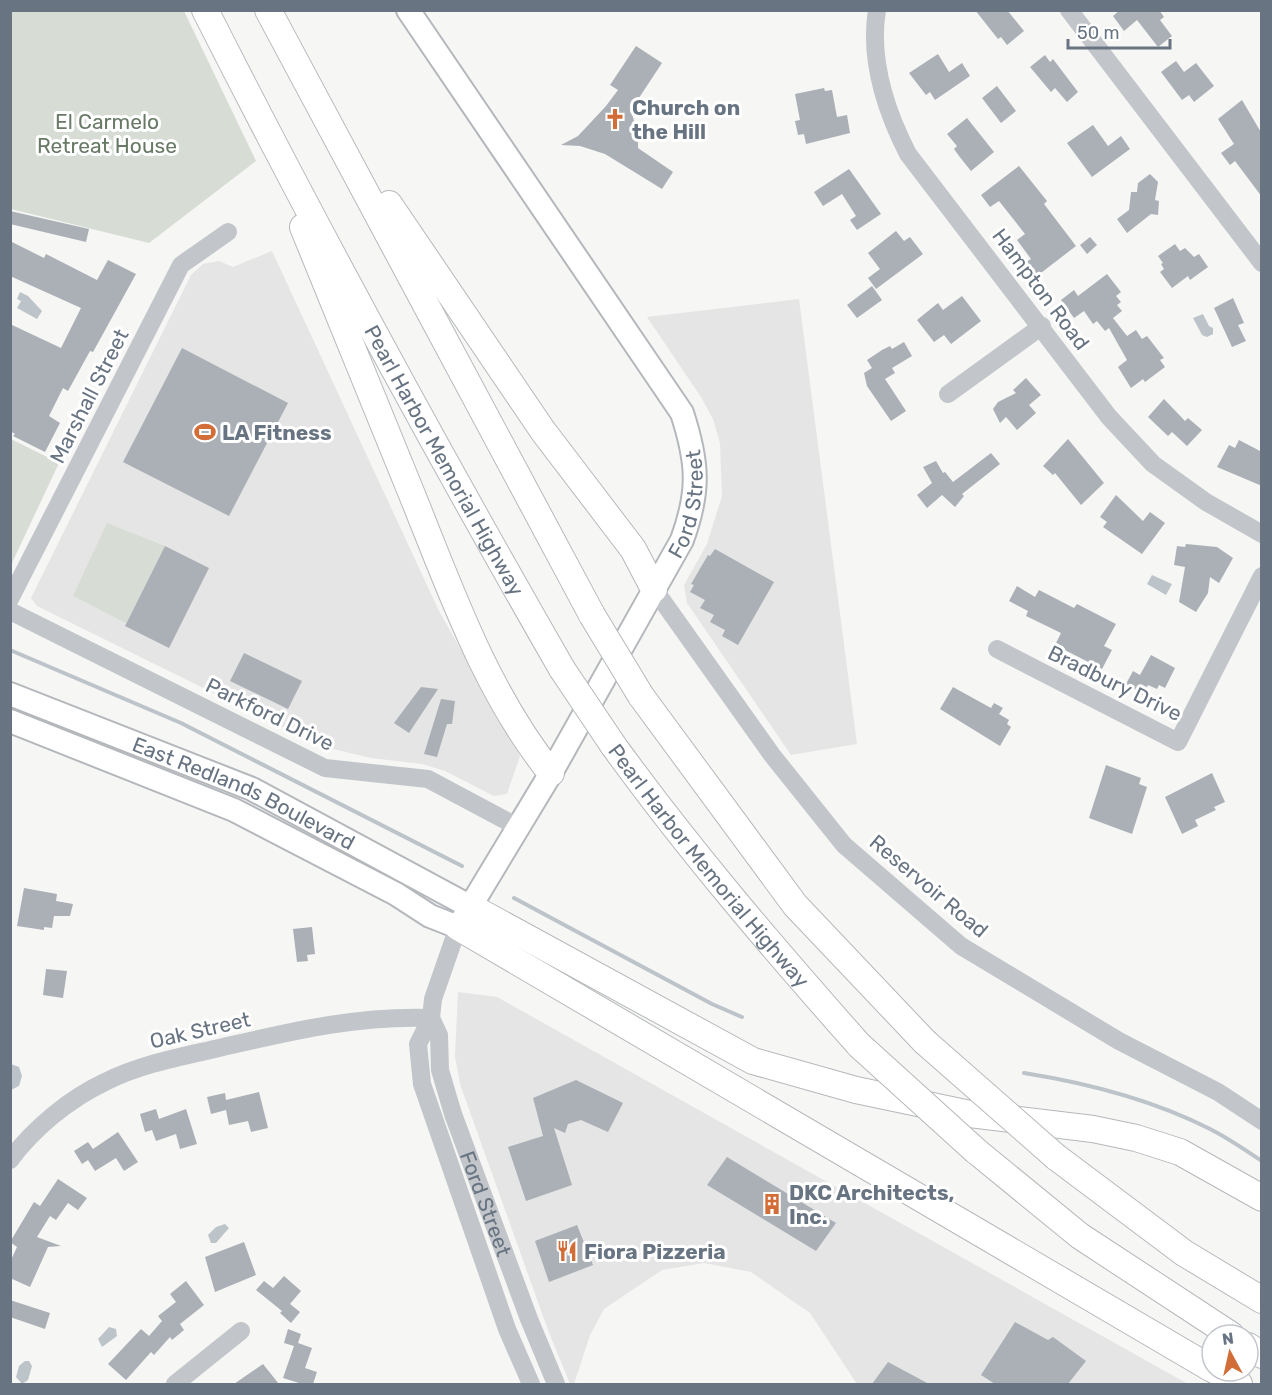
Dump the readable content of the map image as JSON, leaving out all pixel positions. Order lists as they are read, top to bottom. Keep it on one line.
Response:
{"streets":{"highway":["Pearl Harbor Memorial Highway"],"main road":["Ford Street","East Redlands Boulevard"],"street":["Hampton Road","Marshall Street","Bradbury Drive","Parkford Drive","Reservoir Road","Oak Street"]},"crossings":[["Ford Street","Parkford Drive"],["Ford Street","East Redlands Boulevard"],["Ford Street","Reservoir Road"],["Ford Street","Oak Street"]],"parks":["El Carmelo Retreat House"],"places":{"church":["Church on the Hill"],"sports":["LA Fitness"],"building":["DKC Architects, Inc."],"restaurant":["Fiora Pizzeria"]},"scale_bar":"50 m","north":"top"}
